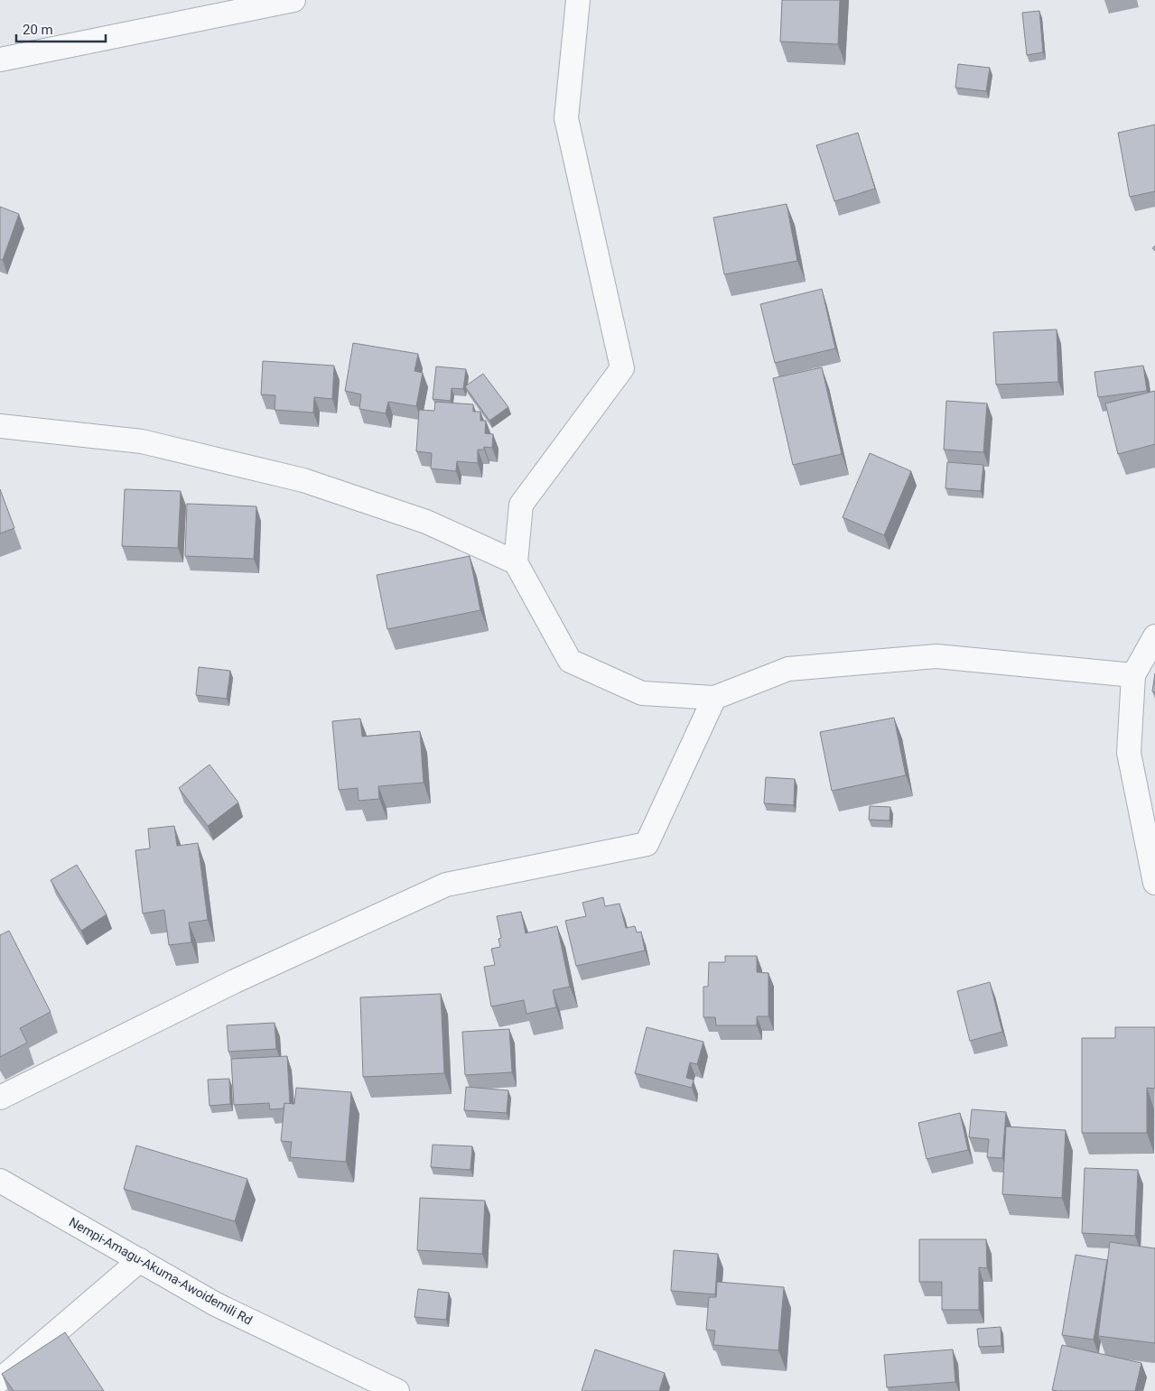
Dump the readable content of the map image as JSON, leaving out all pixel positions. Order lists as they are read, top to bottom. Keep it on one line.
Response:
{"streets":{"street":["Nempi-Amagu-Akuma-Awoidemili Rd"]},"scale_bar":"20 m"}
